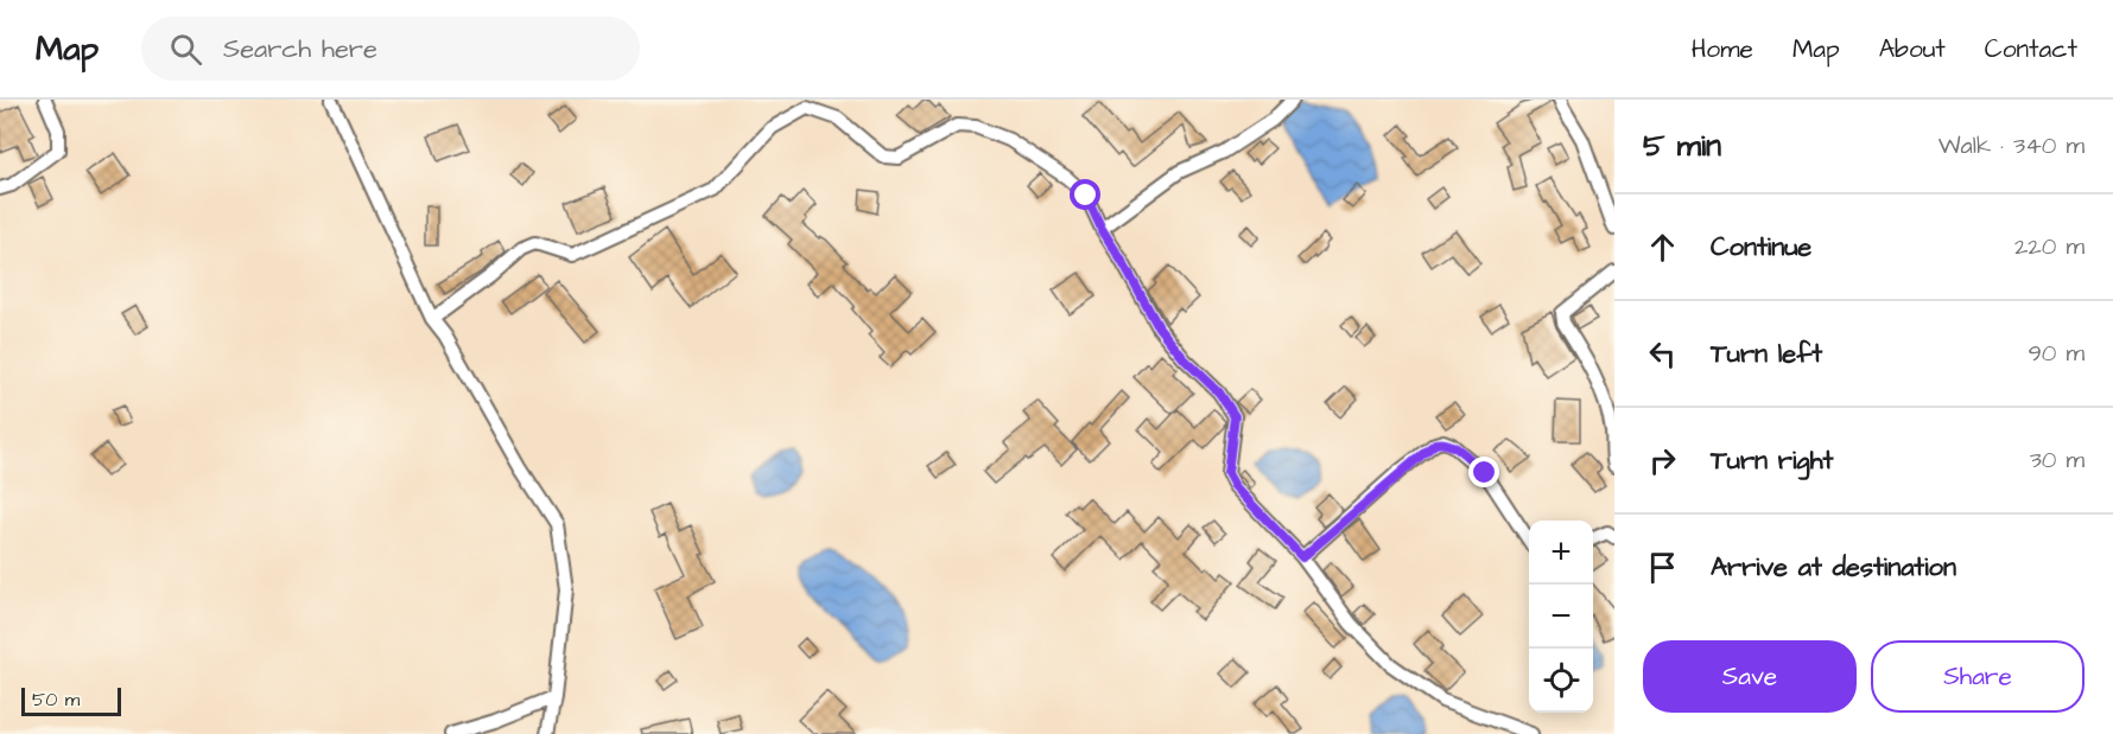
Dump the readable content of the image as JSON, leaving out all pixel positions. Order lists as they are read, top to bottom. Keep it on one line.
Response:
{"scale_bar":"50 m","page":{"header":"Map","search":"Search here","nav":["Home","Map","About","Contact"],"heading":["5 min","Walk · 340 m"],"list":[["Continue","220 m"],["Turn left","90 m"],["Turn right","30 m"],"Arrive at destination"],"map_buttons":["+","−"],"buttons":["Save","Share"],"scale":"50 m"}}
